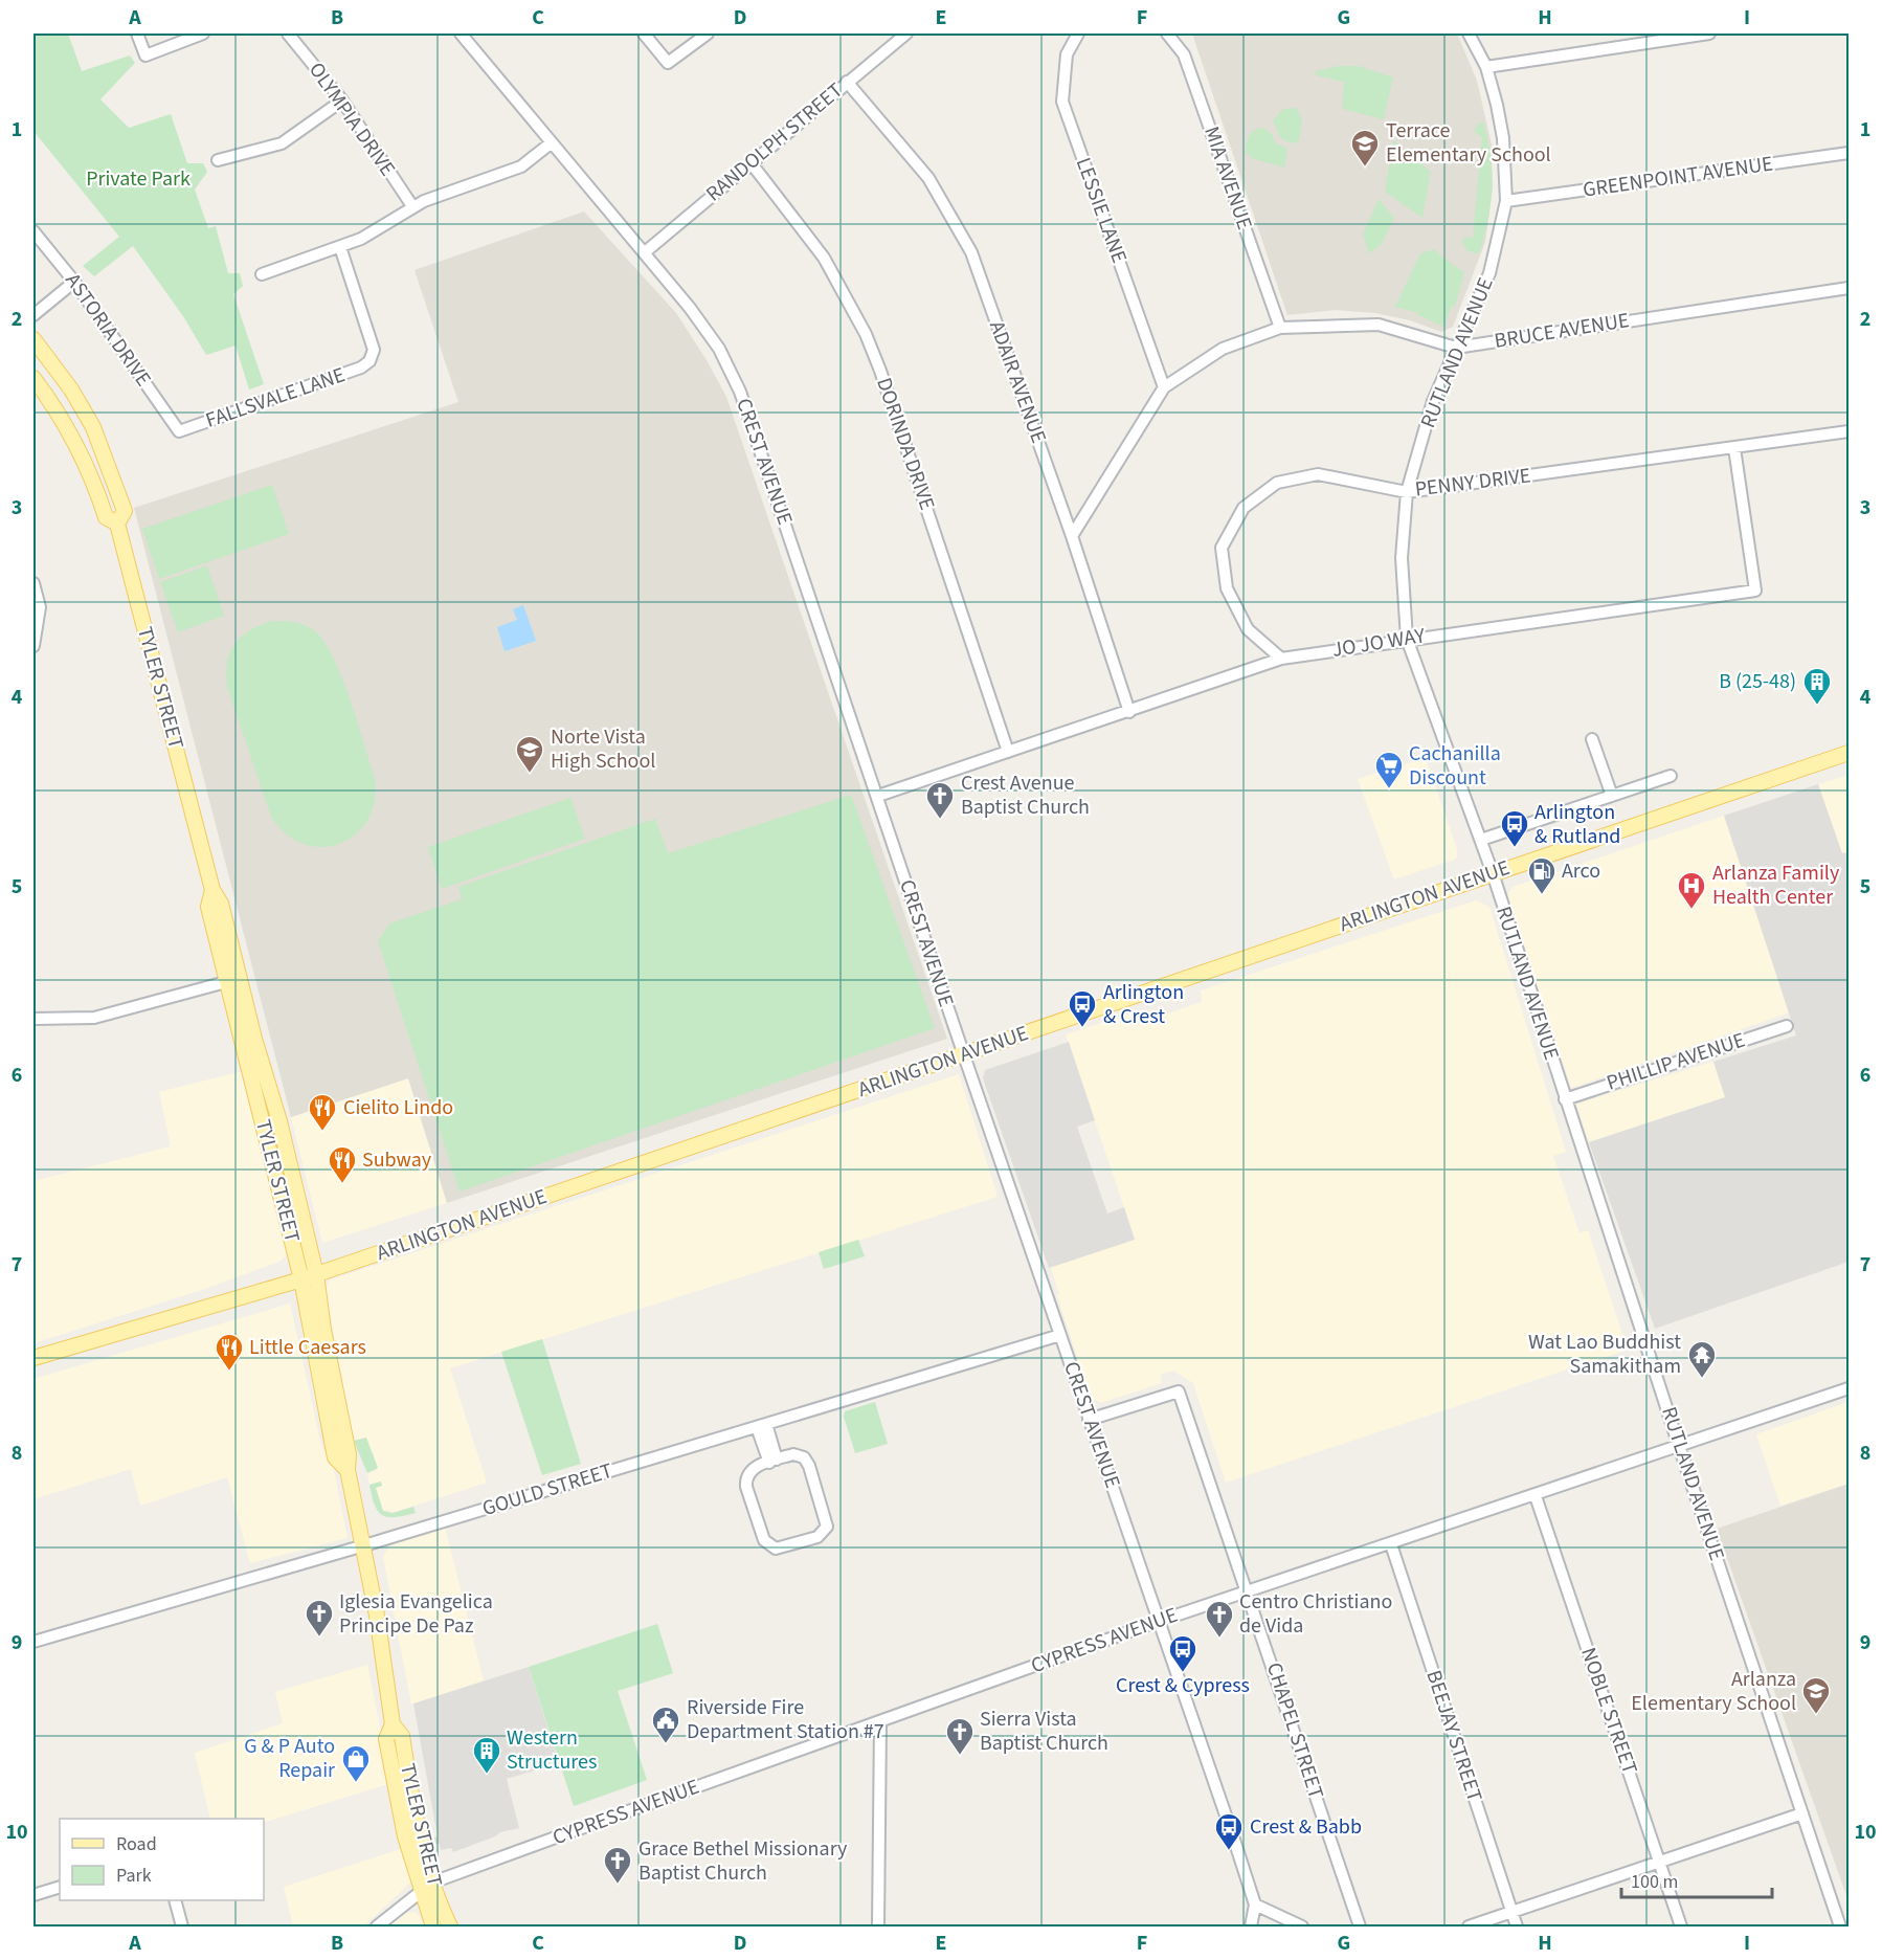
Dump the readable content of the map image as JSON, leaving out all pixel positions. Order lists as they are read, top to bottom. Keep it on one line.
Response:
{"streets":{"main road":["TYLER STREET","ARLINGTON AVENUE"],"street":["OLYMPIA DRIVE","RANDOLPH STREET","GREENPOINT AVENUE","MIA AVENUE","LESSIE LANE","ASTORIA DRIVE","BRUCE AVENUE","RUTLAND AVENUE","ADAIR AVENUE","FALLSVALE LANE","DORINDA DRIVE","CREST AVENUE","PENNY DRIVE","JO JO WAY","PHILLIP AVENUE","GOULD STREET","CYPRESS AVENUE","NOBLE STREET","CHAPEL STREET","BEEJAY STREET"]},"crossings":[["RANDOLPH STREET","ADAIR AVENUE"],["RANDOLPH STREET","DORINDA DRIVE"],["RANDOLPH STREET","CREST AVENUE"],["GREENPOINT AVENUE","RUTLAND AVENUE"],["MIA AVENUE","BRUCE AVENUE"],["LESSIE LANE","BRUCE AVENUE"],["ASTORIA DRIVE","FALLSVALE LANE"],["BRUCE AVENUE","RUTLAND AVENUE"],["BRUCE AVENUE","ADAIR AVENUE"],["RUTLAND AVENUE","PENNY DRIVE"],["RUTLAND AVENUE","JO JO WAY"],["RUTLAND AVENUE","ARLINGTON AVENUE"],["RUTLAND AVENUE","PHILLIP AVENUE"],["RUTLAND AVENUE","CYPRESS AVENUE"],["ADAIR AVENUE","JO JO WAY"],["DORINDA DRIVE","JO JO WAY"],["CREST AVENUE","JO JO WAY"],["CREST AVENUE","ARLINGTON AVENUE"],["CREST AVENUE","GOULD STREET"],["CREST AVENUE","CYPRESS AVENUE"],["CREST AVENUE","CHAPEL STREET"],["PENNY DRIVE","JO JO WAY"],["TYLER STREET","ARLINGTON AVENUE"],["TYLER STREET","GOULD STREET"],["TYLER STREET","CYPRESS AVENUE"],["CYPRESS AVENUE","NOBLE STREET"],["CYPRESS AVENUE","CHAPEL STREET"],["CYPRESS AVENUE","BEEJAY STREET"]],"parks":["Private Park"],"places":{"school or university":["Terrace Elementary School","Norte Vista High School","Arlanza Elementary School"],"building":["B (25-48)","Western Structures"],"supermarket":["Cachanilla Discount"],"church":["Crest Avenue Baptist Church","Iglesia Evangelica Principe De Paz","Centro Christiano de Vida","Sierra Vista Baptist Church","Grace Bethel Missionary Baptist Church"],"bus stop":["Arlington & Rutland","Arlington & Crest","Crest & Cypress","Crest & Babb"],"fuel station":["Arco"],"hospital":["Arlanza Family Health Center"],"restaurant":["Cielito Lindo","Subway","Little Caesars"],"temple":["Wat Lao Buddhist Samakitham"],"public building":["Riverside Fire Department Station #7"],"shop":["G & P Auto Repair"]},"legend":["Road","Park"],"scale_bar":"100 m","grid":{"columns":["A","B","C","D","E","F","G","H","I"],"rows":["1","2","3","4","5","6","7","8","9","10"]}}
